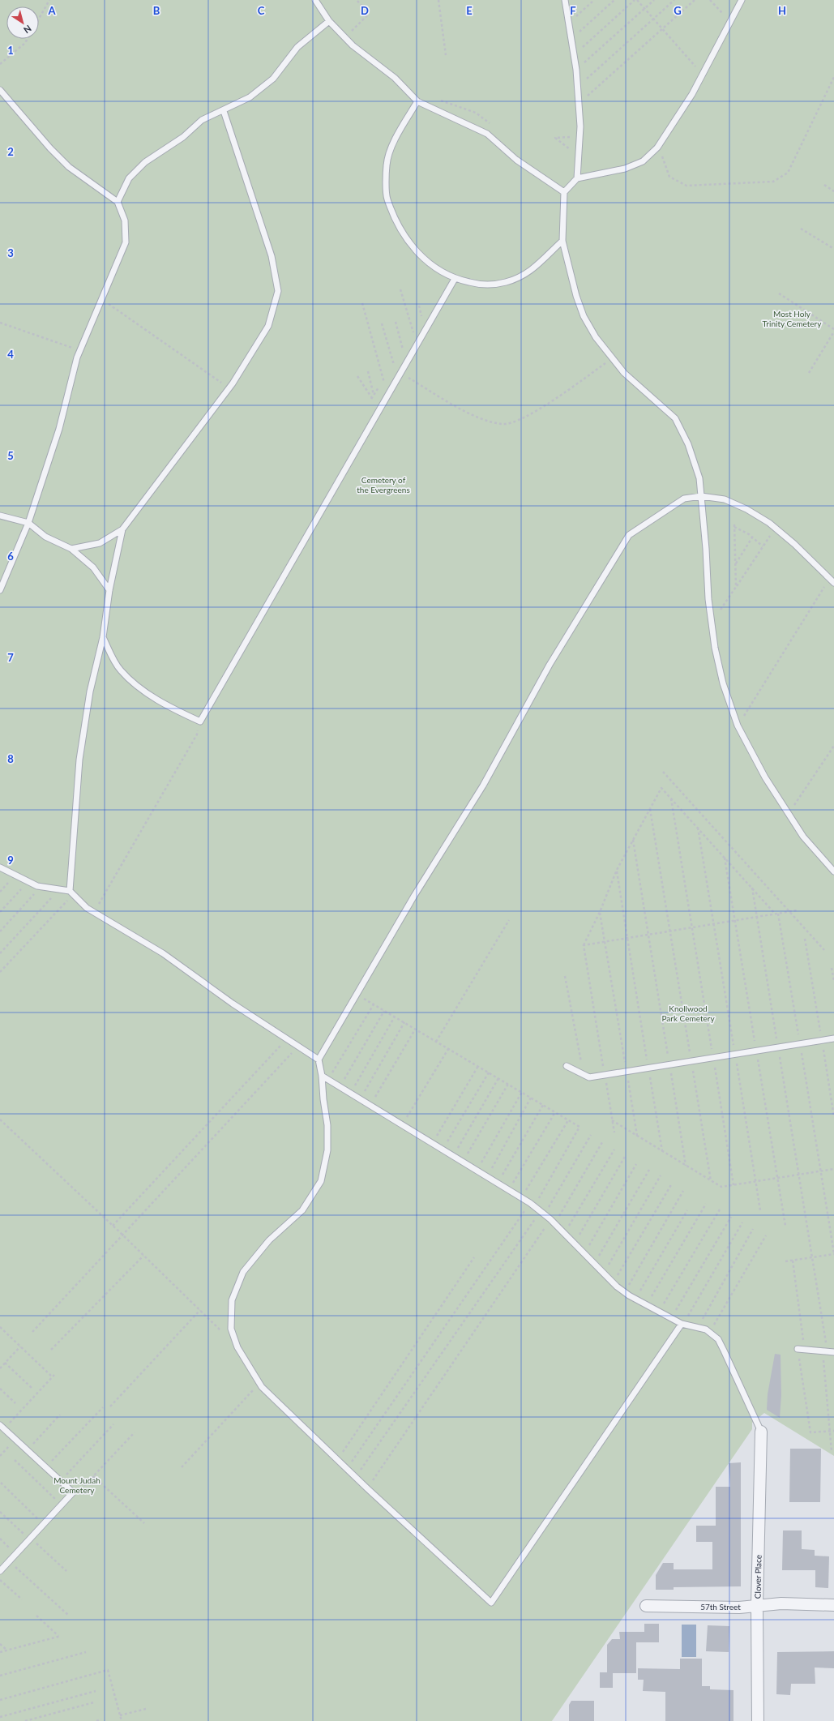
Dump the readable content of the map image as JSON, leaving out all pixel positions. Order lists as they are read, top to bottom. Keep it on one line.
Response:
{"streets":{"street":["Clover Place","57th Street"]},"crossings":[["Clover Place","57th Street"]],"parks":["Most Holy Trinity Cemetery","Cemetery of the Evergreens","Knollwood Park Cemetery","Mount Judah Cemetery"],"north":"bottom right","grid":{"columns":["A","B","C","D","E","F","G","H"],"rows":["1","2","3","4","5","6","7","8","9"]}}
